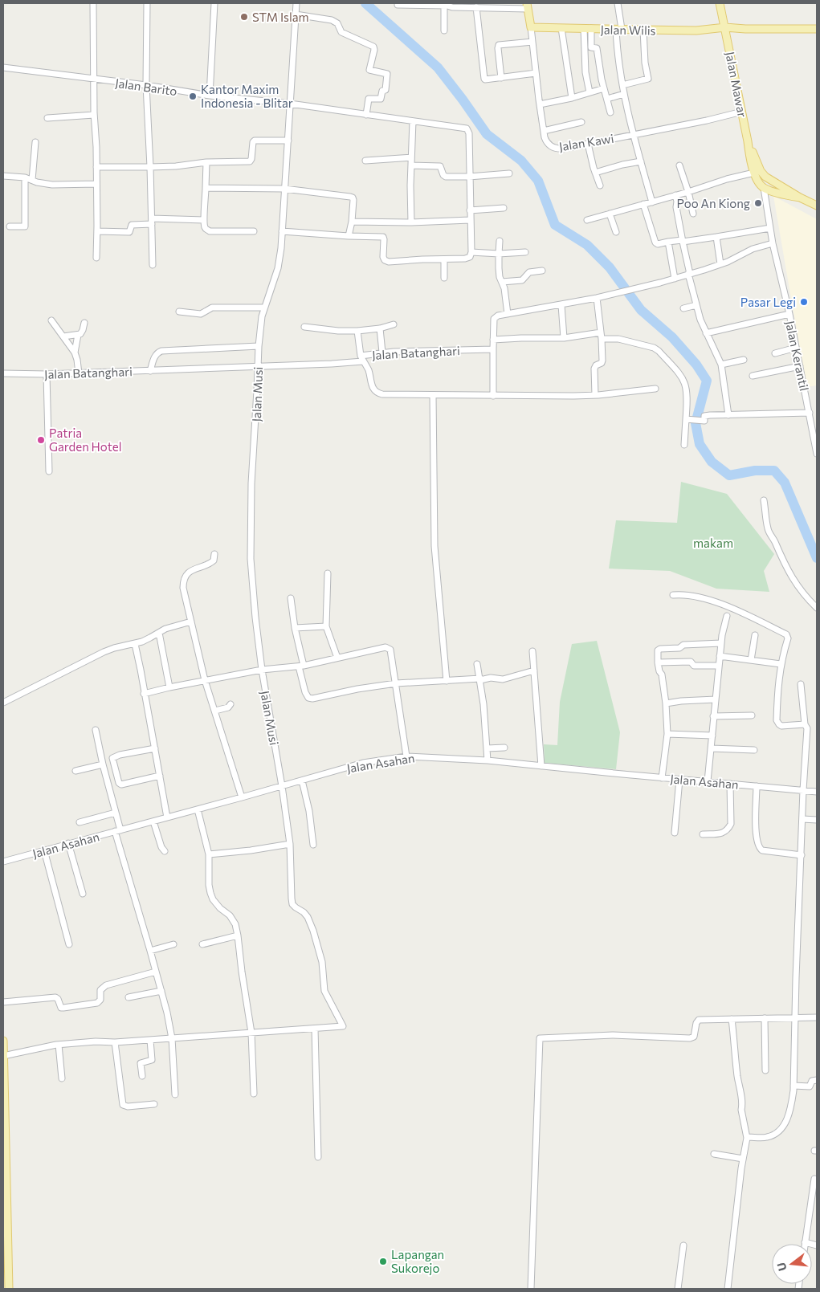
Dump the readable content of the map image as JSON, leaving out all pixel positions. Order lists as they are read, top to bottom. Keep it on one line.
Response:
{"streets":{"main road":["Jalan Wilis","Jalan Mawar"],"street":["Jalan Barito","Jalan Kawi","Jalan Batanghari","Jalan Kerantil","Jalan Musi","Jalan Asahan"]},"crossings":[["Jalan Wilis","Jalan Mawar"],["Jalan Wilis","Jalan Kawi"],["Jalan Mawar","Jalan Kawi"],["Jalan Mawar","Jalan Kerantil"],["Jalan Barito","Jalan Musi"],["Jalan Batanghari","Jalan Musi"],["Jalan Musi","Jalan Asahan"]],"parks":["makam"],"places":["STM Islam","Kantor Maxim Indonesia - Blitar","Poo An Kiong","Pasar Legi","Patria Garden Hotel","Lapangan Sukorejo"],"north":"left"}
